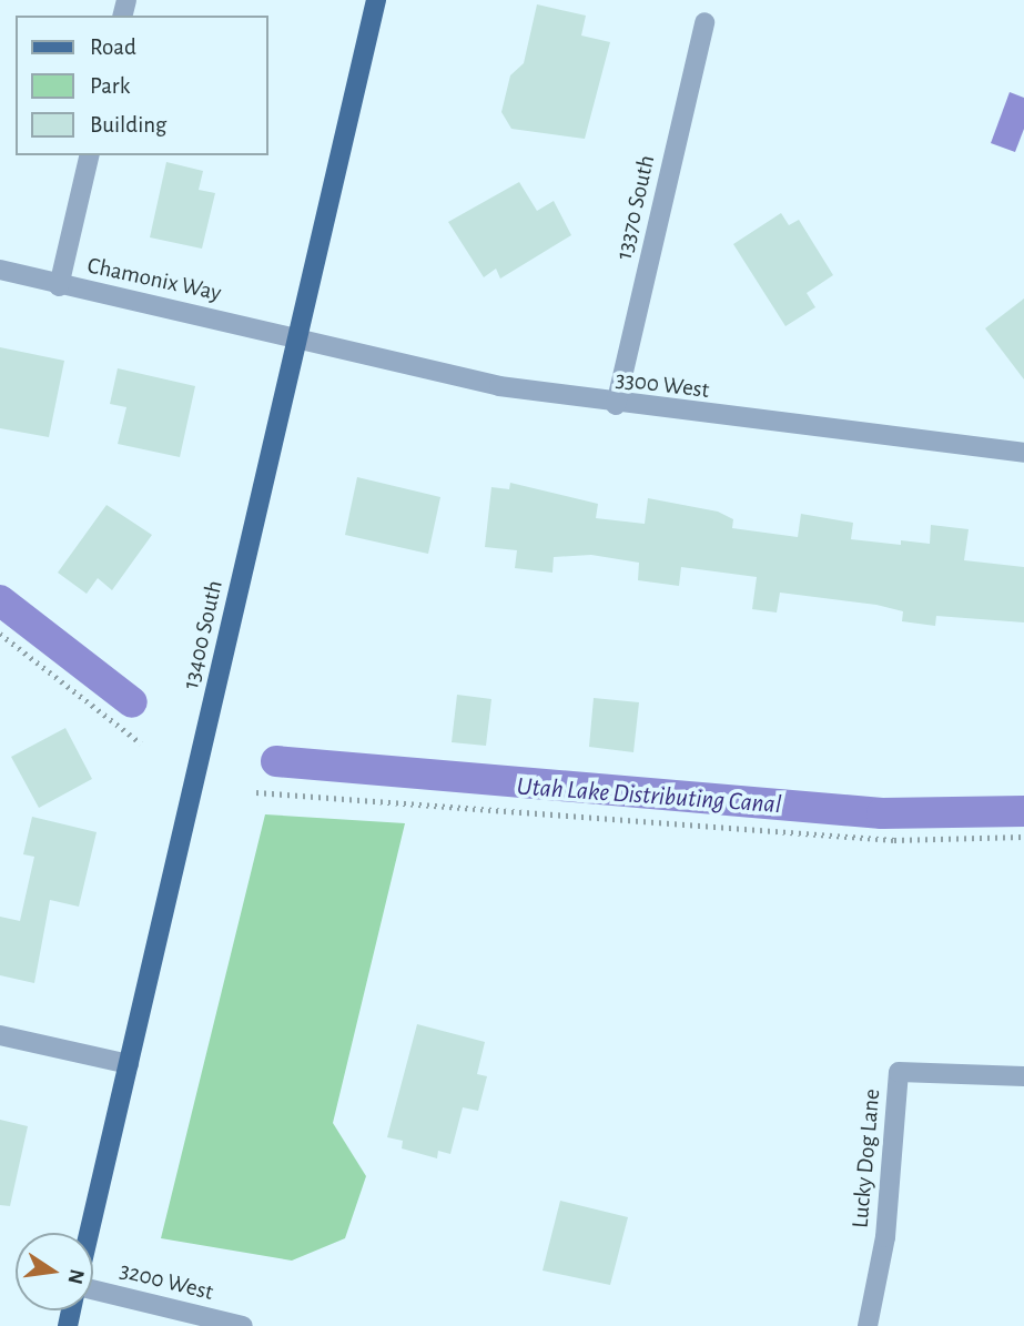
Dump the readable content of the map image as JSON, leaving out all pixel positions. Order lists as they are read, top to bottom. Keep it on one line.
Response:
{"streets":{"main road":["13400 South"],"street":["13370 South","Chamonix Way","3300 West","Lucky Dog Lane","3200 West"]},"crossings":[["13370 South","3300 West"],["Chamonix Way","3300 West"],["Chamonix Way","13400 South"],["3300 West","13400 South"]],"water":["Utah Lake Distributing Canal"],"legend":["Road","Park","Building"],"north":"right"}
